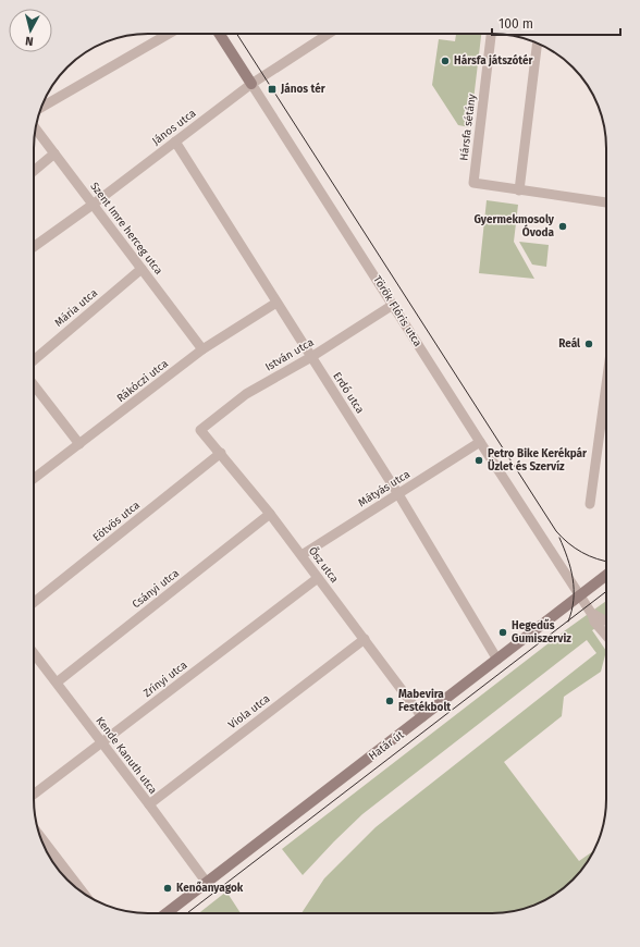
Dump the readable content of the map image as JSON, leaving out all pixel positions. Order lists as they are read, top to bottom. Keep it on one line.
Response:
{"streets":{"main road":["Török Flóris utca","Határ út"],"street":["János utca","Hársfa sétány","Szent Imre herceg utca","Mária utca","István utca","Rákóczi utca","Erdő utca","Mátyás utca","Eötvös utca","Ősz utca","Csányi utca","Zrínyi utca","Viola utca","Kende Kanuth utca"]},"crossings":[["János utca","Szent Imre herceg utca"],["János utca","Török Flóris utca"],["János utca","Erdő utca"],["Szent Imre herceg utca","Mária utca"],["Szent Imre herceg utca","Rákóczi utca"],["Török Flóris utca","István utca"],["Török Flóris utca","Mátyás utca"],["Török Flóris utca","Határ út"],["István utca","Erdő utca"],["István utca","Ősz utca"],["Rákóczi utca","Erdő utca"],["Erdő utca","Mátyás utca"],["Erdő utca","Határ út"],["Mátyás utca","Ősz utca"],["Eötvös utca","Ősz utca"],["Ősz utca","Csányi utca"],["Ősz utca","Zrínyi utca"],["Ősz utca","Viola utca"],["Ősz utca","Határ út"],["Csányi utca","Kende Kanuth utca"],["Zrínyi utca","Kende Kanuth utca"],["Viola utca","Kende Kanuth utca"],["Határ út","Kende Kanuth utca"]],"places":{"other":["Hársfa játszótér","Gyermekmosoly Óvoda","Reál","Petro Bike Kerékpár Üzlet és Szervíz","Hegedűs Gumiszerviz","Mabevira Festékbolt","Kenőanyagok"],"transit":["János tér"]},"scale_bar":"100 m","north":"bottom"}
